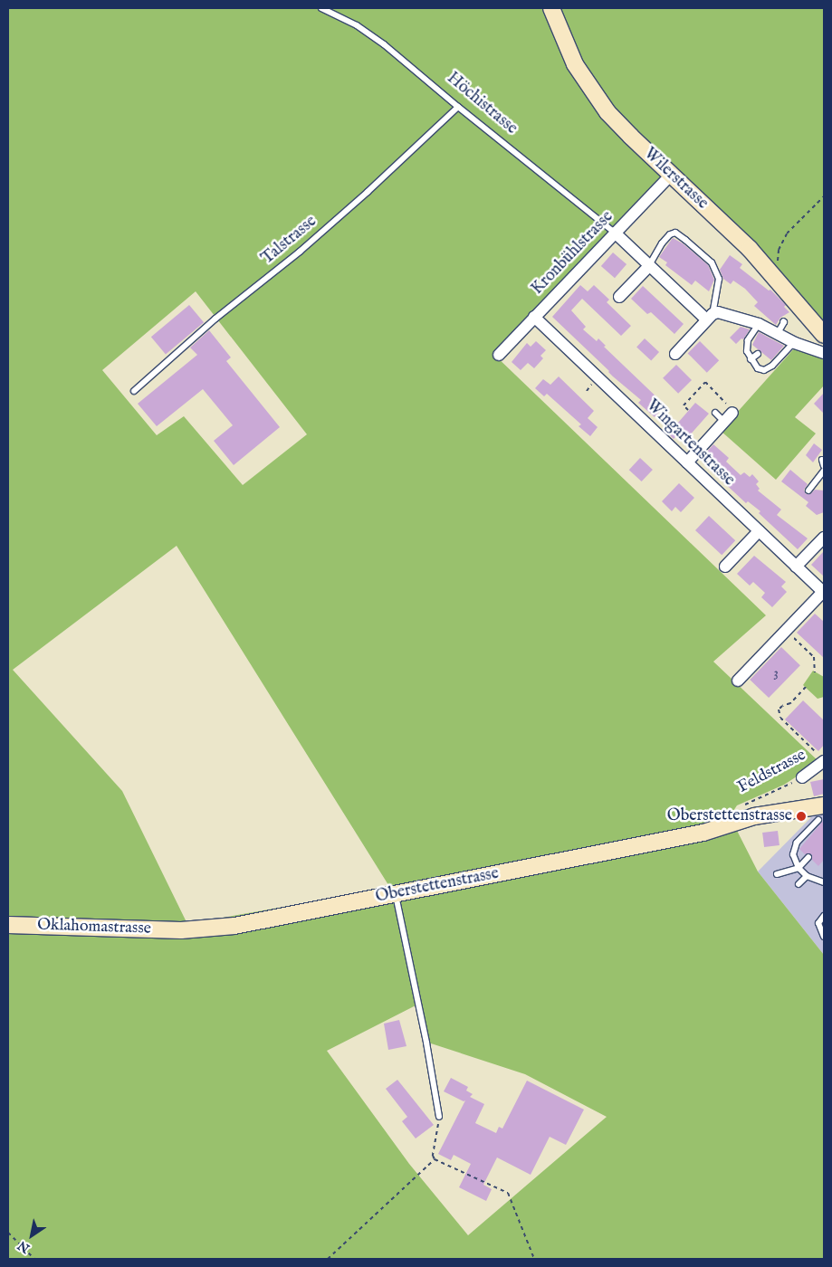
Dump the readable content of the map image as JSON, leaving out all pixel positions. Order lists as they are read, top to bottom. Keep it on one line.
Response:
{"streets":{"street":["Wilerstrasse","Kronbühlstrasse","Wingartenstrasse","Feldstrasse","Oberstettenstrasse","Oklahomastrasse"],"lane":["Höchistrasse","Talstrasse"]},"crossings":[["Höchistrasse","Talstrasse"],["Höchistrasse","Kronbühlstrasse"],["Wilerstrasse","Kronbühlstrasse"],["Kronbühlstrasse","Wingartenstrasse"],["Oberstettenstrasse","Oklahomastrasse"]],"places":["Oberstettenstrasse"],"house_numbers":["3"],"north":"bottom left"}
